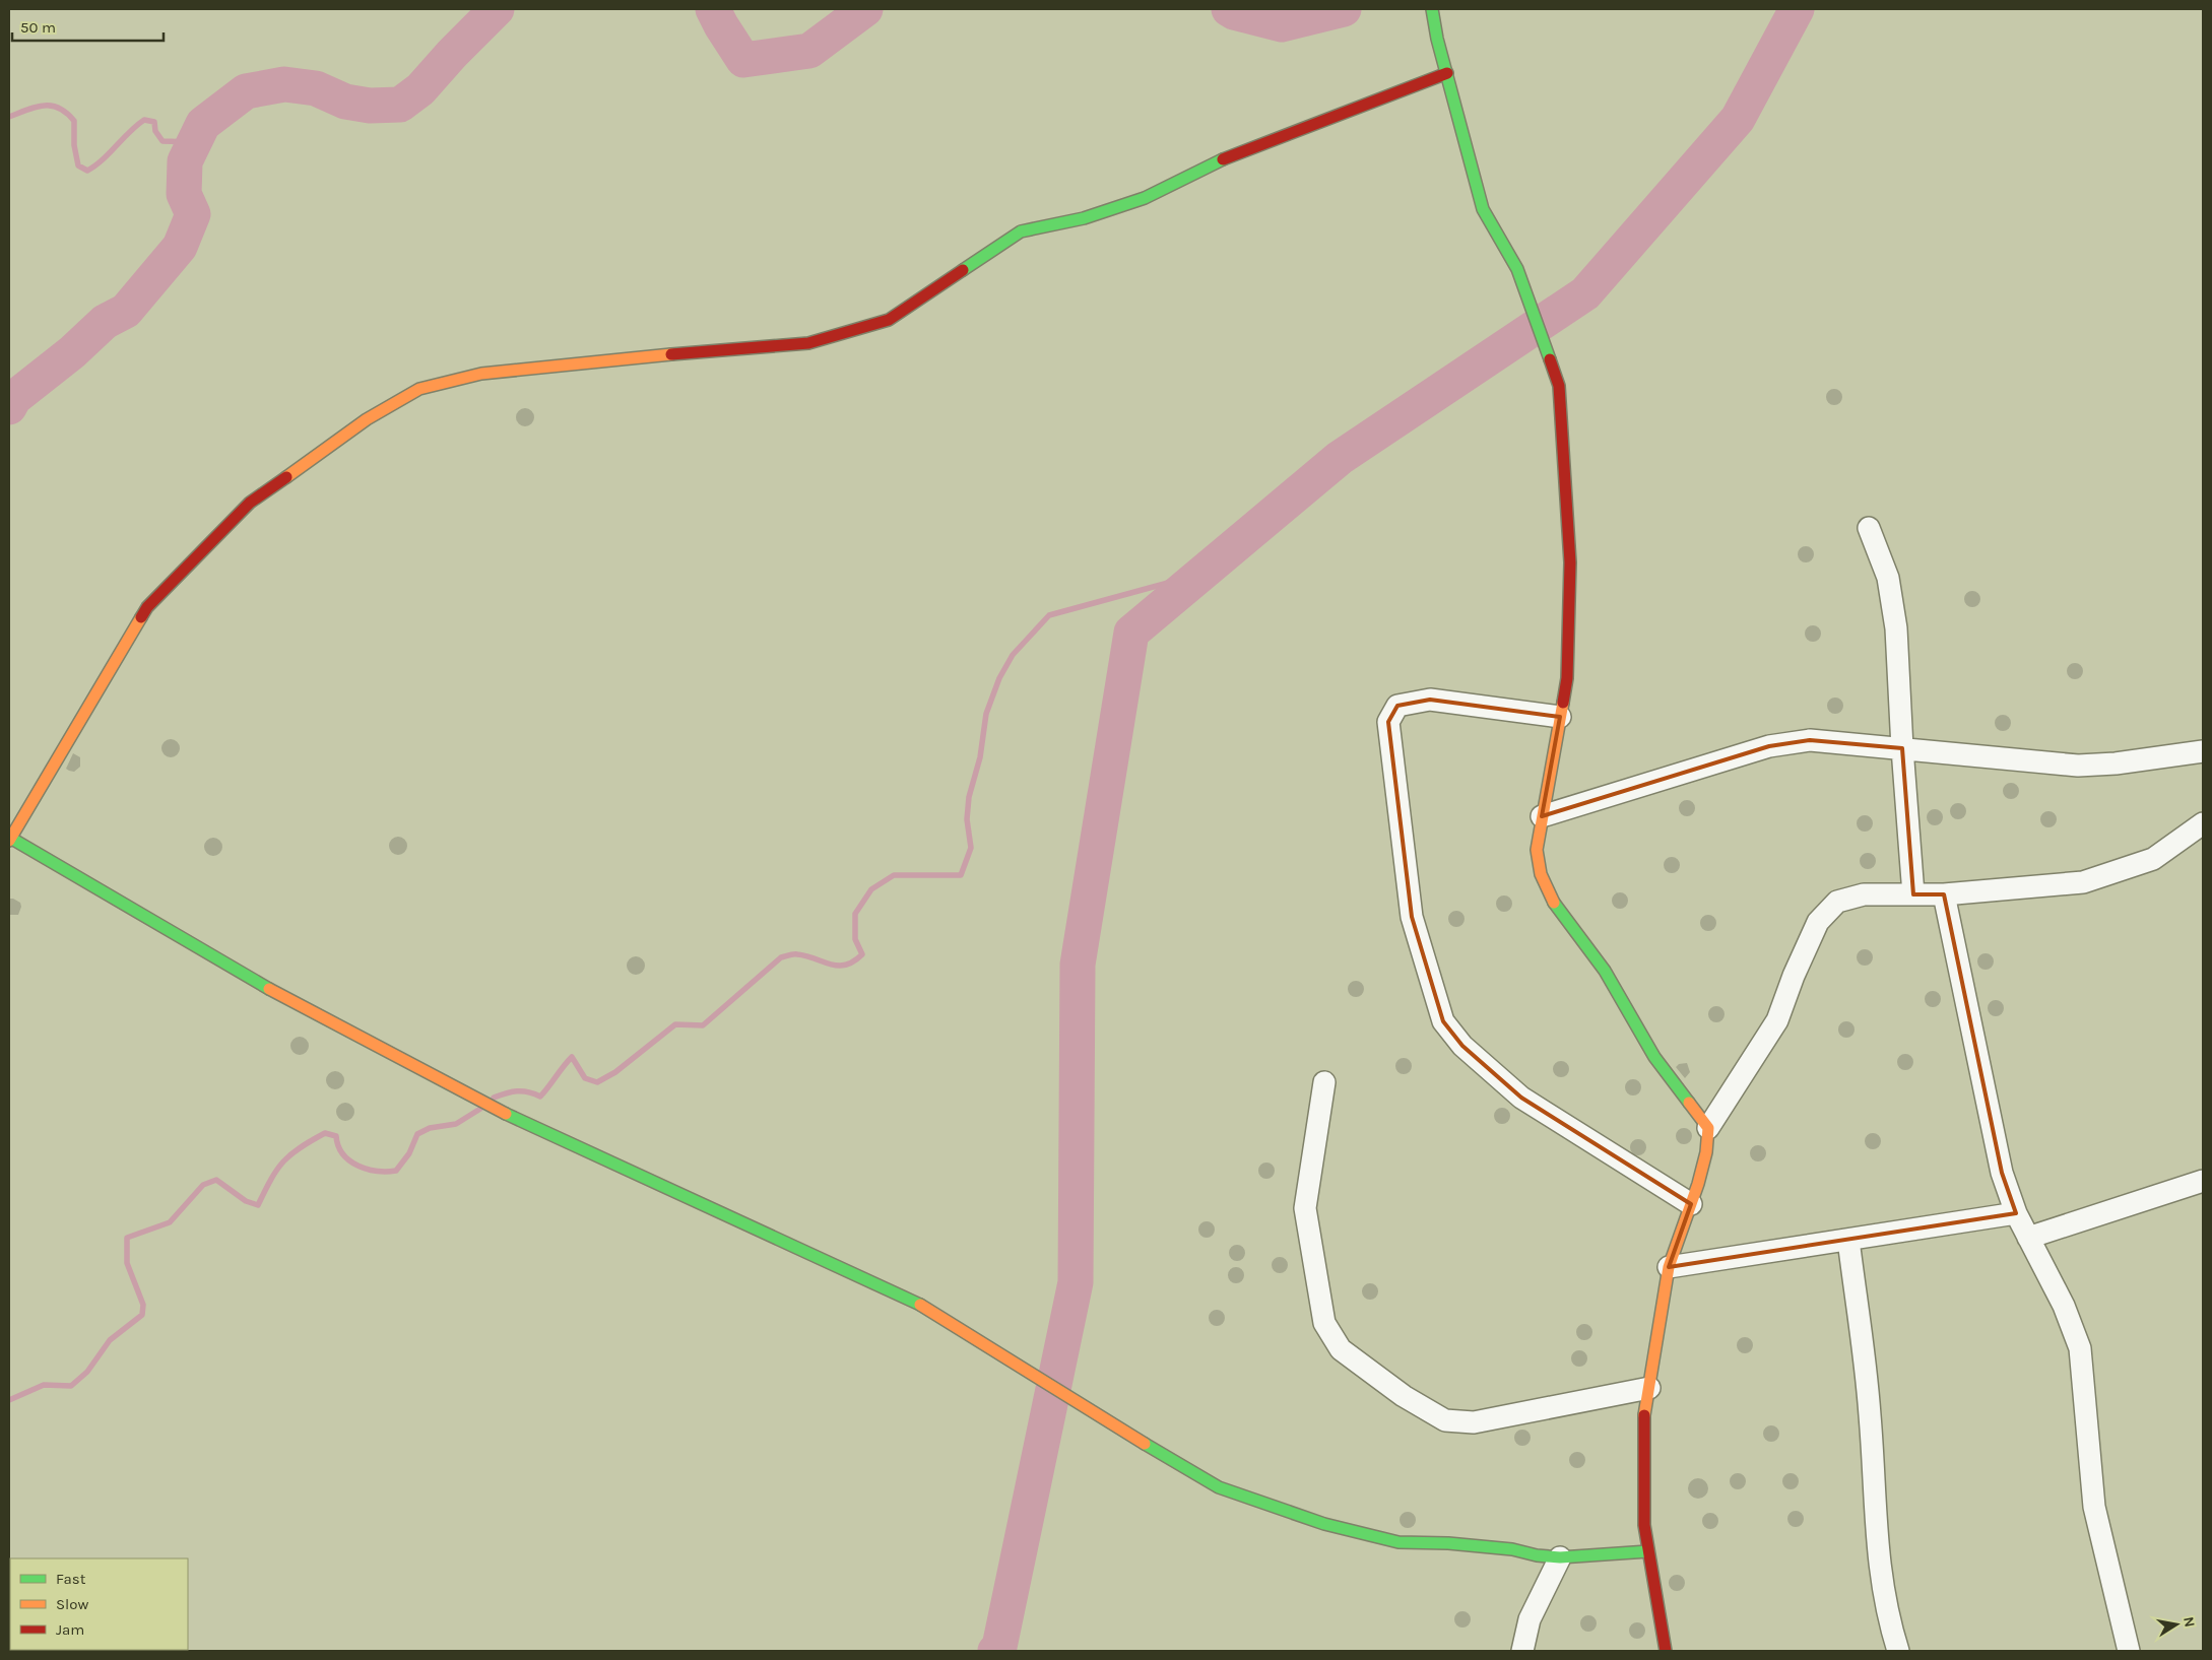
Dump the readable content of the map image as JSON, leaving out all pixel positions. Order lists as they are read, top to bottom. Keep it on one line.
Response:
{"legend":["Fast","Slow","Jam"],"scale_bar":"50 m","north":"right"}
